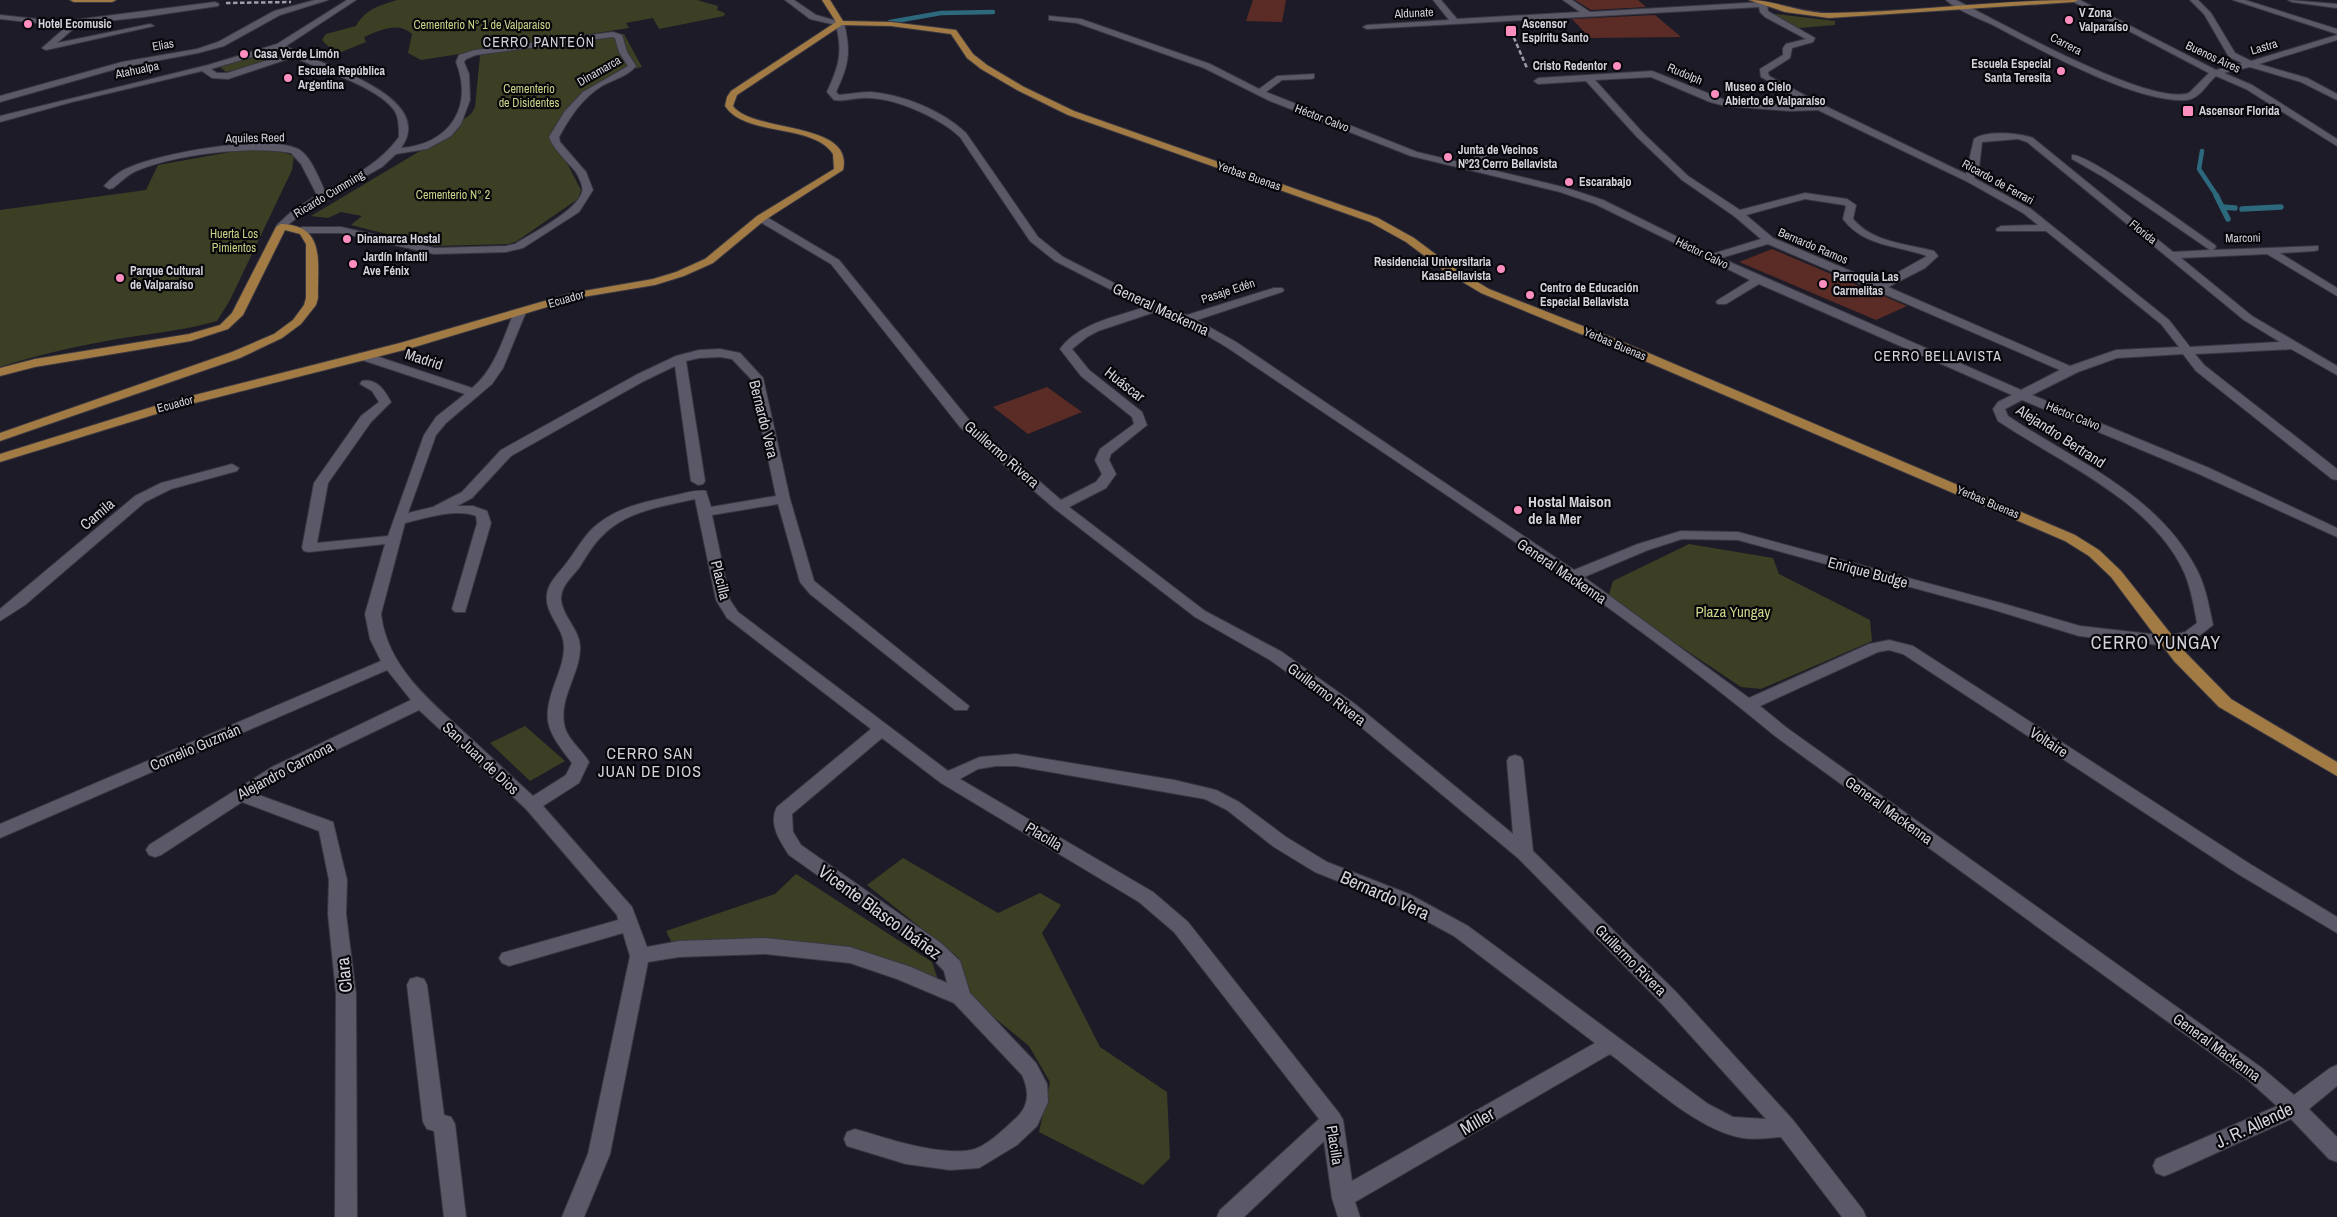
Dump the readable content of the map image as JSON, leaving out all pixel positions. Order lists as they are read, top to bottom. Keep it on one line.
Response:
{"streets":{"main road":["Yerbas Buenas","Ricardo Cumming","Ecuador"],"street":["Aldunate","Carrera","Elias","Lastra","Buenos Aires","Atahualpa","Dinamarca","Rudolph","Héctor Calvo","Aquiles Reed","Ricardo de Ferrari","Florida","Marconi","Bernardo Ramos","Pasaje Edén","General Mackenna","Madrid","Huáscar","Bernardo Vera","Alejandro Bertrand","Guillermo Rivera","Camila","Enrique Budge","Placilla","Voltaire","Cornelio Guzmán","San Juan de Dios","Alejandro Carmona","Vicente Blasco Ibáñez","Clara","Miller","J. R. Allende"]},"crossings":[["Aldunate","Ricardo de Ferrari"],["Carrera","Lastra"],["Carrera","Buenos Aires"],["Lastra","Buenos Aires"],["Dinamarca","Ricardo Cumming"],["Dinamarca","Ecuador"],["Rudolph","Ricardo de Ferrari"],["Rudolph","Bernardo Ramos"],["Héctor Calvo","Alejandro Bertrand"],["Aquiles Reed","Ricardo Cumming"],["Yerbas Buenas","Ecuador"],["Yerbas Buenas","General Mackenna"],["Yerbas Buenas","Alejandro Bertrand"],["Yerbas Buenas","Enrique Budge"],["Ricardo de Ferrari","Florida"],["Ricardo de Ferrari","Alejandro Bertrand"],["Florida","Marconi"],["Florida","Alejandro Bertrand"],["Bernardo Ramos","Alejandro Bertrand"],["Pasaje Edén","General Mackenna"],["Ecuador","General Mackenna"],["Ecuador","Madrid"],["Ecuador","Guillermo Rivera"],["Ecuador","San Juan de Dios"],["General Mackenna","Huáscar"],["General Mackenna","Enrique Budge"],["General Mackenna","Voltaire"],["General Mackenna","J. R. Allende"],["Madrid","San Juan de Dios"],["Huáscar","Guillermo Rivera"],["Bernardo Vera","Guillermo Rivera"],["Bernardo Vera","Placilla"],["Bernardo Vera","San Juan de Dios"],["Bernardo Vera","Miller"],["Alejandro Bertrand","Enrique Budge"],["Placilla","Vicente Blasco Ibáñez"],["Placilla","Miller"],["Cornelio Guzmán","San Juan de Dios"],["San Juan de Dios","Alejandro Carmona"],["San Juan de Dios","Vicente Blasco Ibáñez"],["Alejandro Carmona","Clara"]],"districts":["CERRO PANTEÓN","CERRO BELLAVISTA","CERRO YUNGAY","CERRO SAN JUAN DE DIOS"],"parks":["Cementerio N° 1 de Valparaíso","Cementerio de Disidentes","Cementerio N° 2","Huerta Los Pimientos","Plaza Yungay"],"places":{"other":["V Zona Valparaíso","Hotel Ecomusic","Casa Verde Limón","Cristo Redentor","Escuela Especial Santa Teresita","Escuela República Argentina","Museo a Cielo Abierto de Valparaíso","Junta de Vecinos Nº23 Cerro Bellavista","Escarabajo","Dinamarca Hostal","Jardín Infantil Ave Fénix","Residencial Universitaria KasaBellavista","Parque Cultural de Valparaíso","Parroquia Las Carmelitas","Centro de Educación Especial Bellavista","Hostal Maison de la Mer"],"transit":["Ascensor Espíritu Santo","Ascensor Florida"]}}
